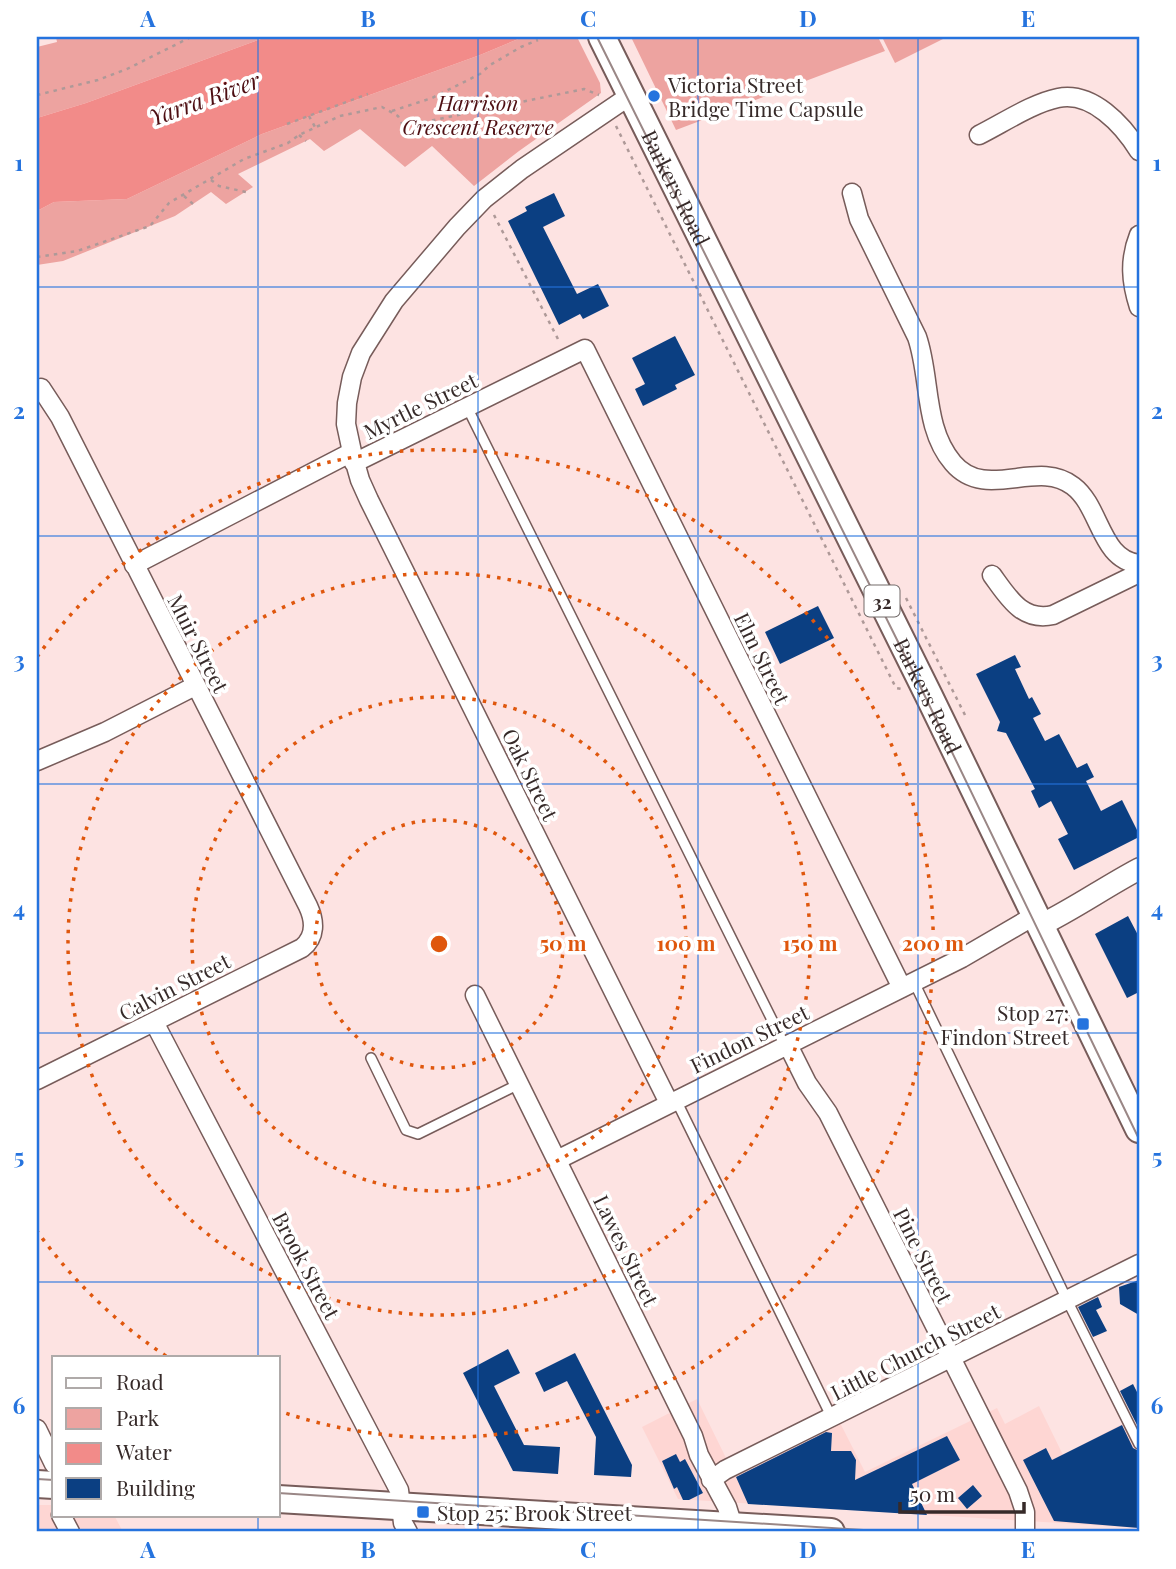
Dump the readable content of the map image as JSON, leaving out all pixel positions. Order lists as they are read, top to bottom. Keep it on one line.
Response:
{"streets":{"main road":["Barkers Road","32"],"street":["Myrtle Street","Muir Street","Elm Street","Oak Street","Calvin Street","Findon Street","Lawes Street","Pine Street","Brook Street","Little Church Street"]},"crossings":[["Barkers Road","32"],["Barkers Road","Oak Street"],["Barkers Road","Findon Street"],["Myrtle Street","Muir Street"],["Myrtle Street","Elm Street"],["Myrtle Street","Oak Street"],["32","Oak Street"],["Muir Street","Calvin Street"],["Elm Street","Findon Street"],["Oak Street","Findon Street"],["Calvin Street","Brook Street"],["Findon Street","Lawes Street"],["Findon Street","Pine Street"],["Lawes Street","Little Church Street"],["Pine Street","Little Church Street"]],"water":["Yarra River"],"parks":["Harrison Crescent Reserve"],"places":{"other":["Victoria Street Bridge Time Capsule"],"transit":["Stop 27: Findon Street","Stop 25: Brook Street"]},"legend":["Road","Park","Water","Building"],"scale_bar":"50 m","grid":{"columns":["A","B","C","D","E"],"rows":["1","2","3","4","5","6"]},"rings":["50 m","100 m","150 m","200 m"]}
